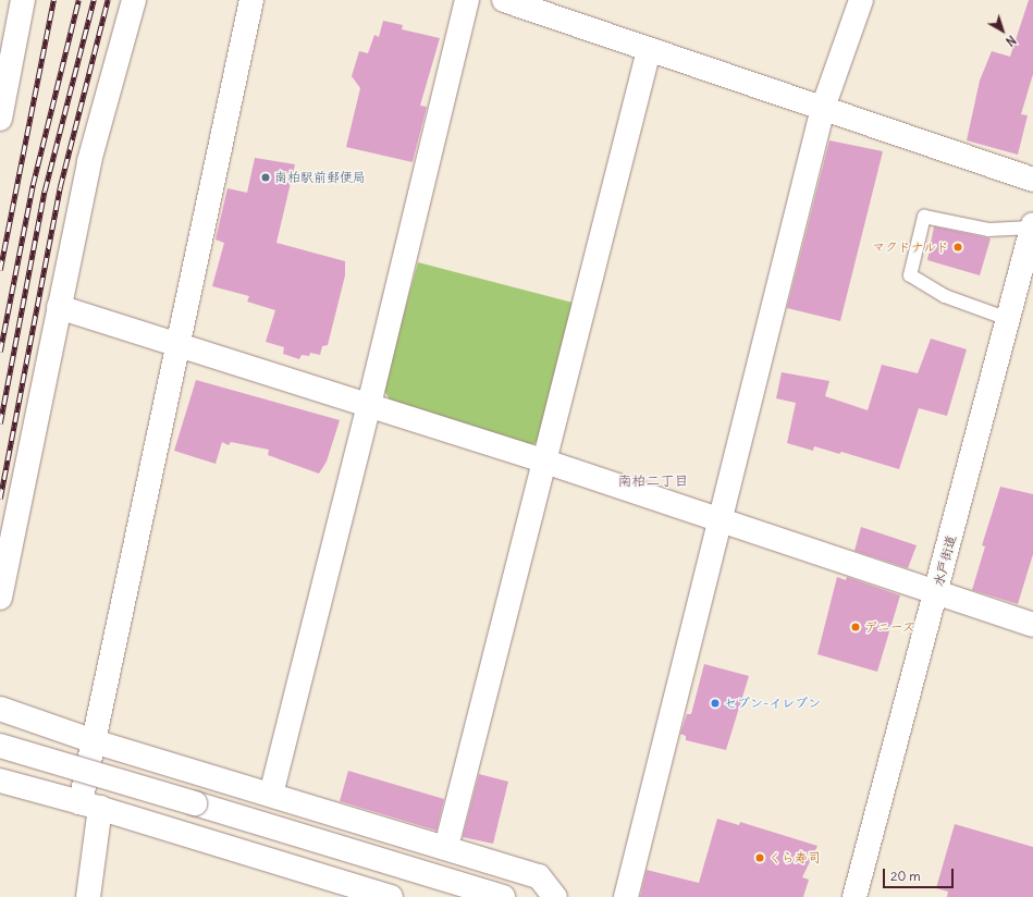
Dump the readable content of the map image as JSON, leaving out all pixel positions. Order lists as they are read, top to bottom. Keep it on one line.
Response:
{"streets":{"main road":["水戸街道"]},"districts":["南柏二丁目"],"places":["南柏駅前郵便局","マクドナルド","デニーズ","セブン-イレブン","くら寿司"],"scale_bar":"20 m","north":"bottom right"}
